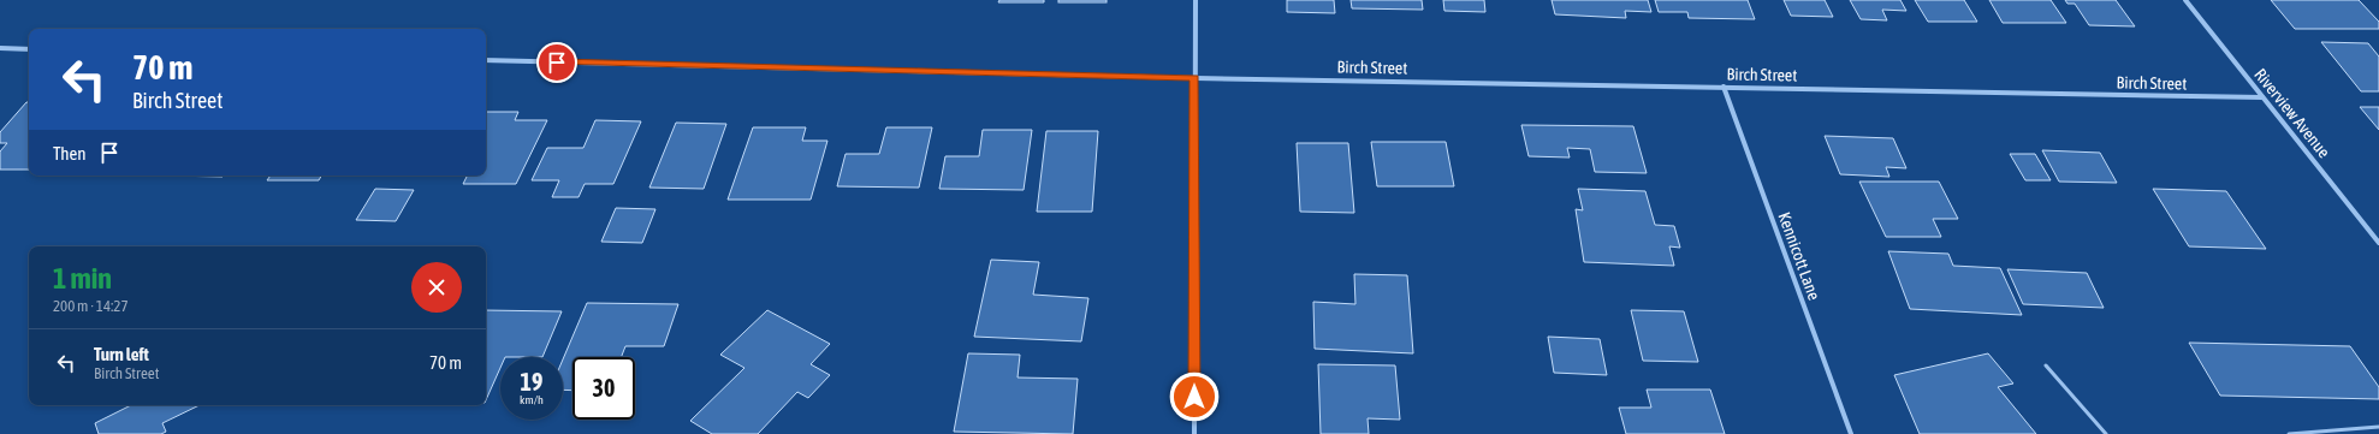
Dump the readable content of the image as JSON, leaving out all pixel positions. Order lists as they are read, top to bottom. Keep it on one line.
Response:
{"streets":{"street":["Birch Street","Riverview Avenue","Kennicott Lane"]},"crossings":[["Birch Street","Riverview Avenue"],["Birch Street","Kennicott Lane"]],"page":{"turn":["70 m","Birch Street"],"then":"Then","heading":["1 min","200 m · 14:27"],"list":[{"name":"Turn left","note":"Birch Street","value":"70 m"}],"speed":"19 km/h","limit":"30"}}
